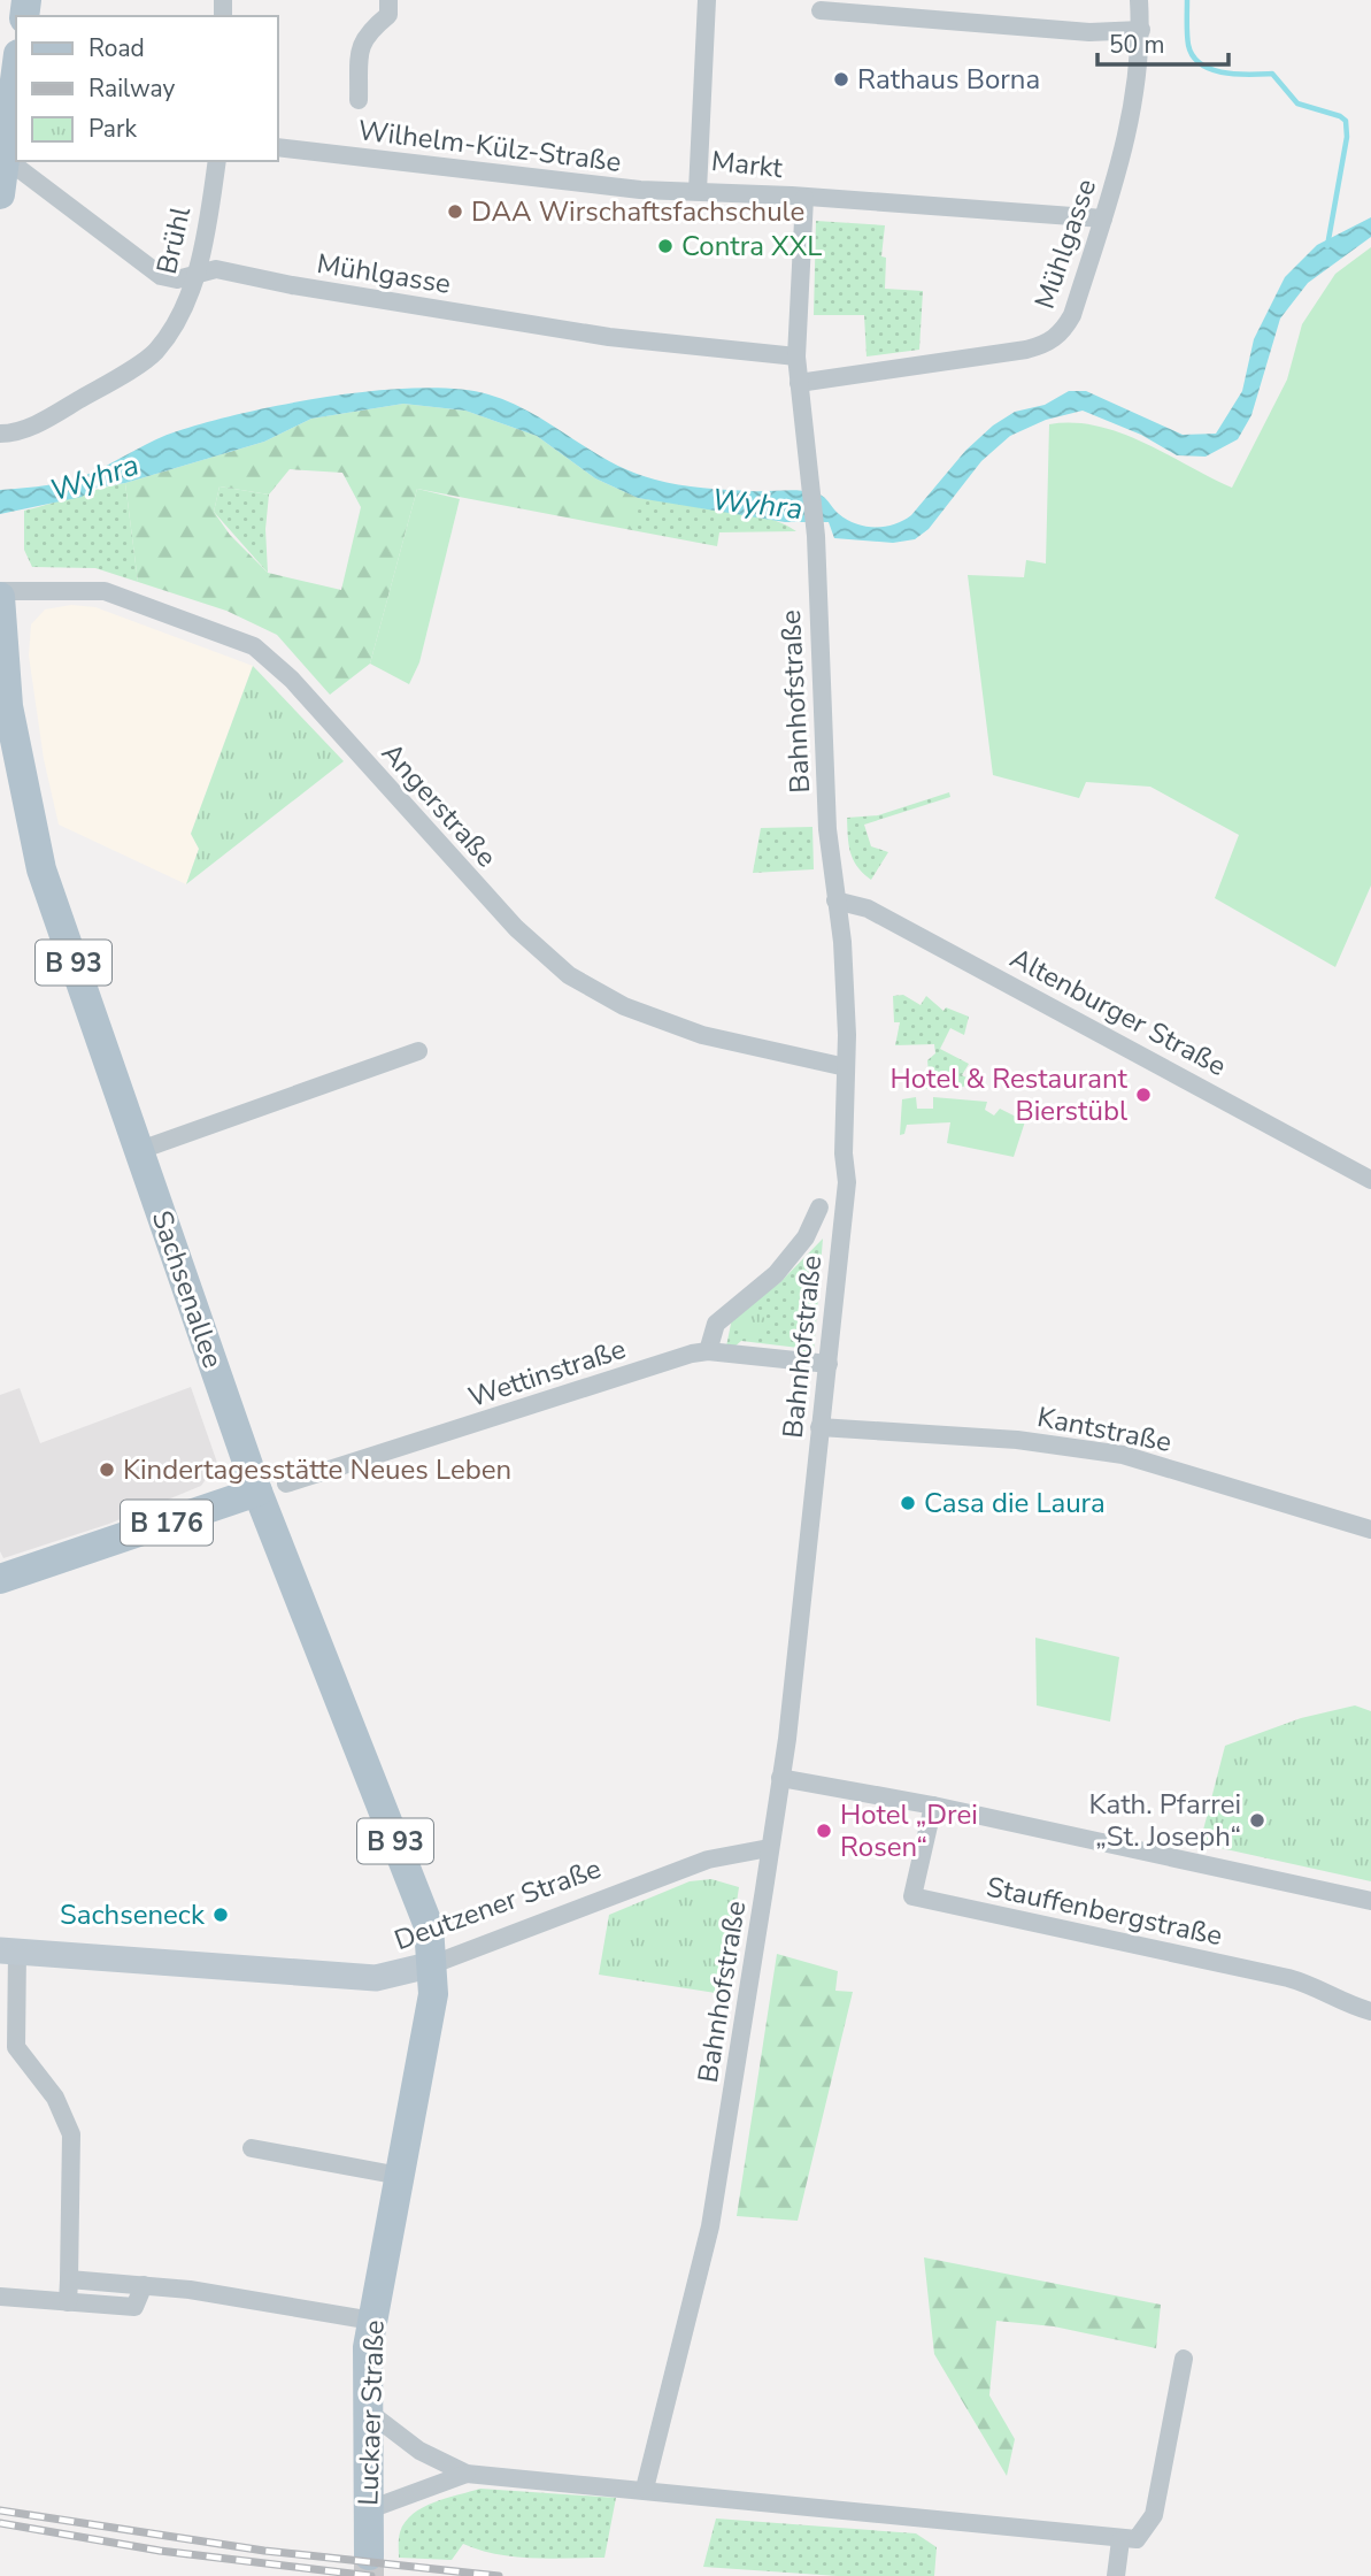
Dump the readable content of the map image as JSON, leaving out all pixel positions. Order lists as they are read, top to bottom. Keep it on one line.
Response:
{"streets":{"main road":["B 93","Sachsenallee","B 176","Deutzener Straße","Luckaer Straße"],"street":["Wilhelm-Külz-Straße","Markt","Brühl","Mühlgasse","Bahnhofstraße","Angerstraße","Altenburger Straße","Wettinstraße","Kantstraße","Stauffenbergstraße"]},"crossings":[["Wilhelm-Külz-Straße","Markt"],["Markt","Mühlgasse"],["Markt","Bahnhofstraße"],["Brühl","Mühlgasse"],["Mühlgasse","Bahnhofstraße"],["Bahnhofstraße","Angerstraße"],["Bahnhofstraße","Altenburger Straße"],["Bahnhofstraße","Wettinstraße"],["Bahnhofstraße","Kantstraße"],["Bahnhofstraße","Deutzener Straße"],["Sachsenallee","B 176"],["Sachsenallee","Deutzener Straße"],["Sachsenallee","Luckaer Straße"],["Deutzener Straße","Luckaer Straße"]],"water":["Wyhra"],"places":["Rathaus Borna","DAA Wirschaftsfachschule","Contra XXL","Hotel & Restaurant Bierstübl","Kindertagesstätte Neues Leben","Casa die Laura","Kath. Pfarrei „St. Joseph“","Hotel „Drei Rosen“","Sachseneck"],"legend":["Road","Railway","Park"],"scale_bar":"50 m"}
